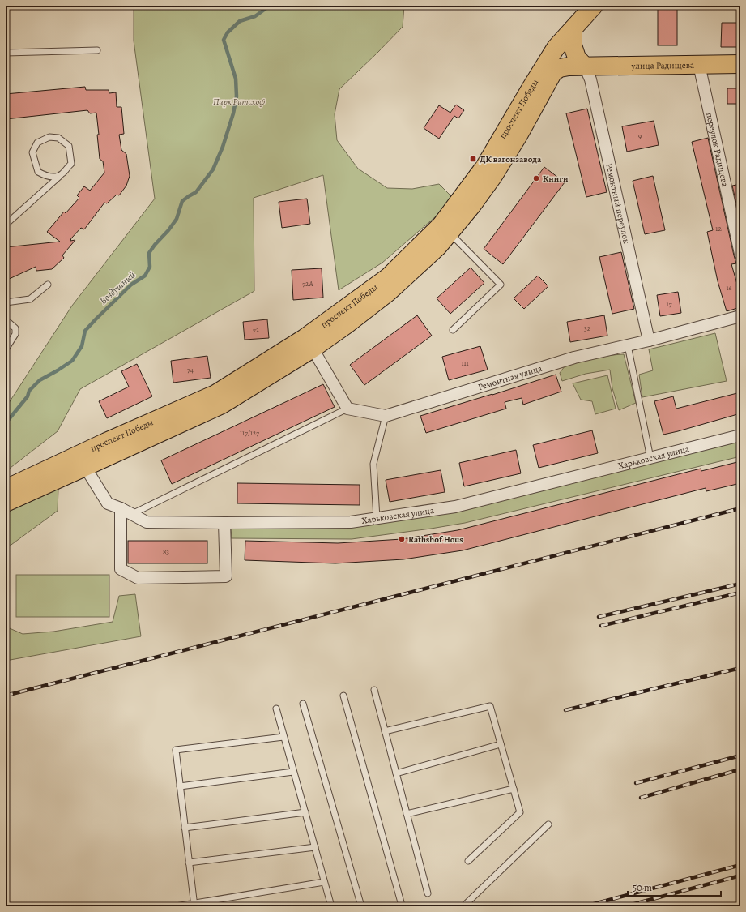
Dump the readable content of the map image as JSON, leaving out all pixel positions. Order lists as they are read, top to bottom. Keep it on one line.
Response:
{"streets":{"main road":["улица Радищева","проспект Победы"],"street":["переулок Радищева","Ремонтный переулок","Ремонтная улица","Харьковская улица"]},"crossings":[["улица Радищева","проспект Победы"],["улица Радищева","переулок Радищева"],["улица Радищева","Ремонтный переулок"],["проспект Победы","Харьковская улица"],["Ремонтный переулок","Ремонтная улица"]],"water":["Воздушный"],"parks":["Парк Ратсхоф"],"places":{"transit":["ДК вагонзавода"],"other":["Книги","Rathshof Hous"]},"house_numbers":["9","12","72А","16","17","32","72","111","74","117/127","83"],"scale_bar":"50 m"}
